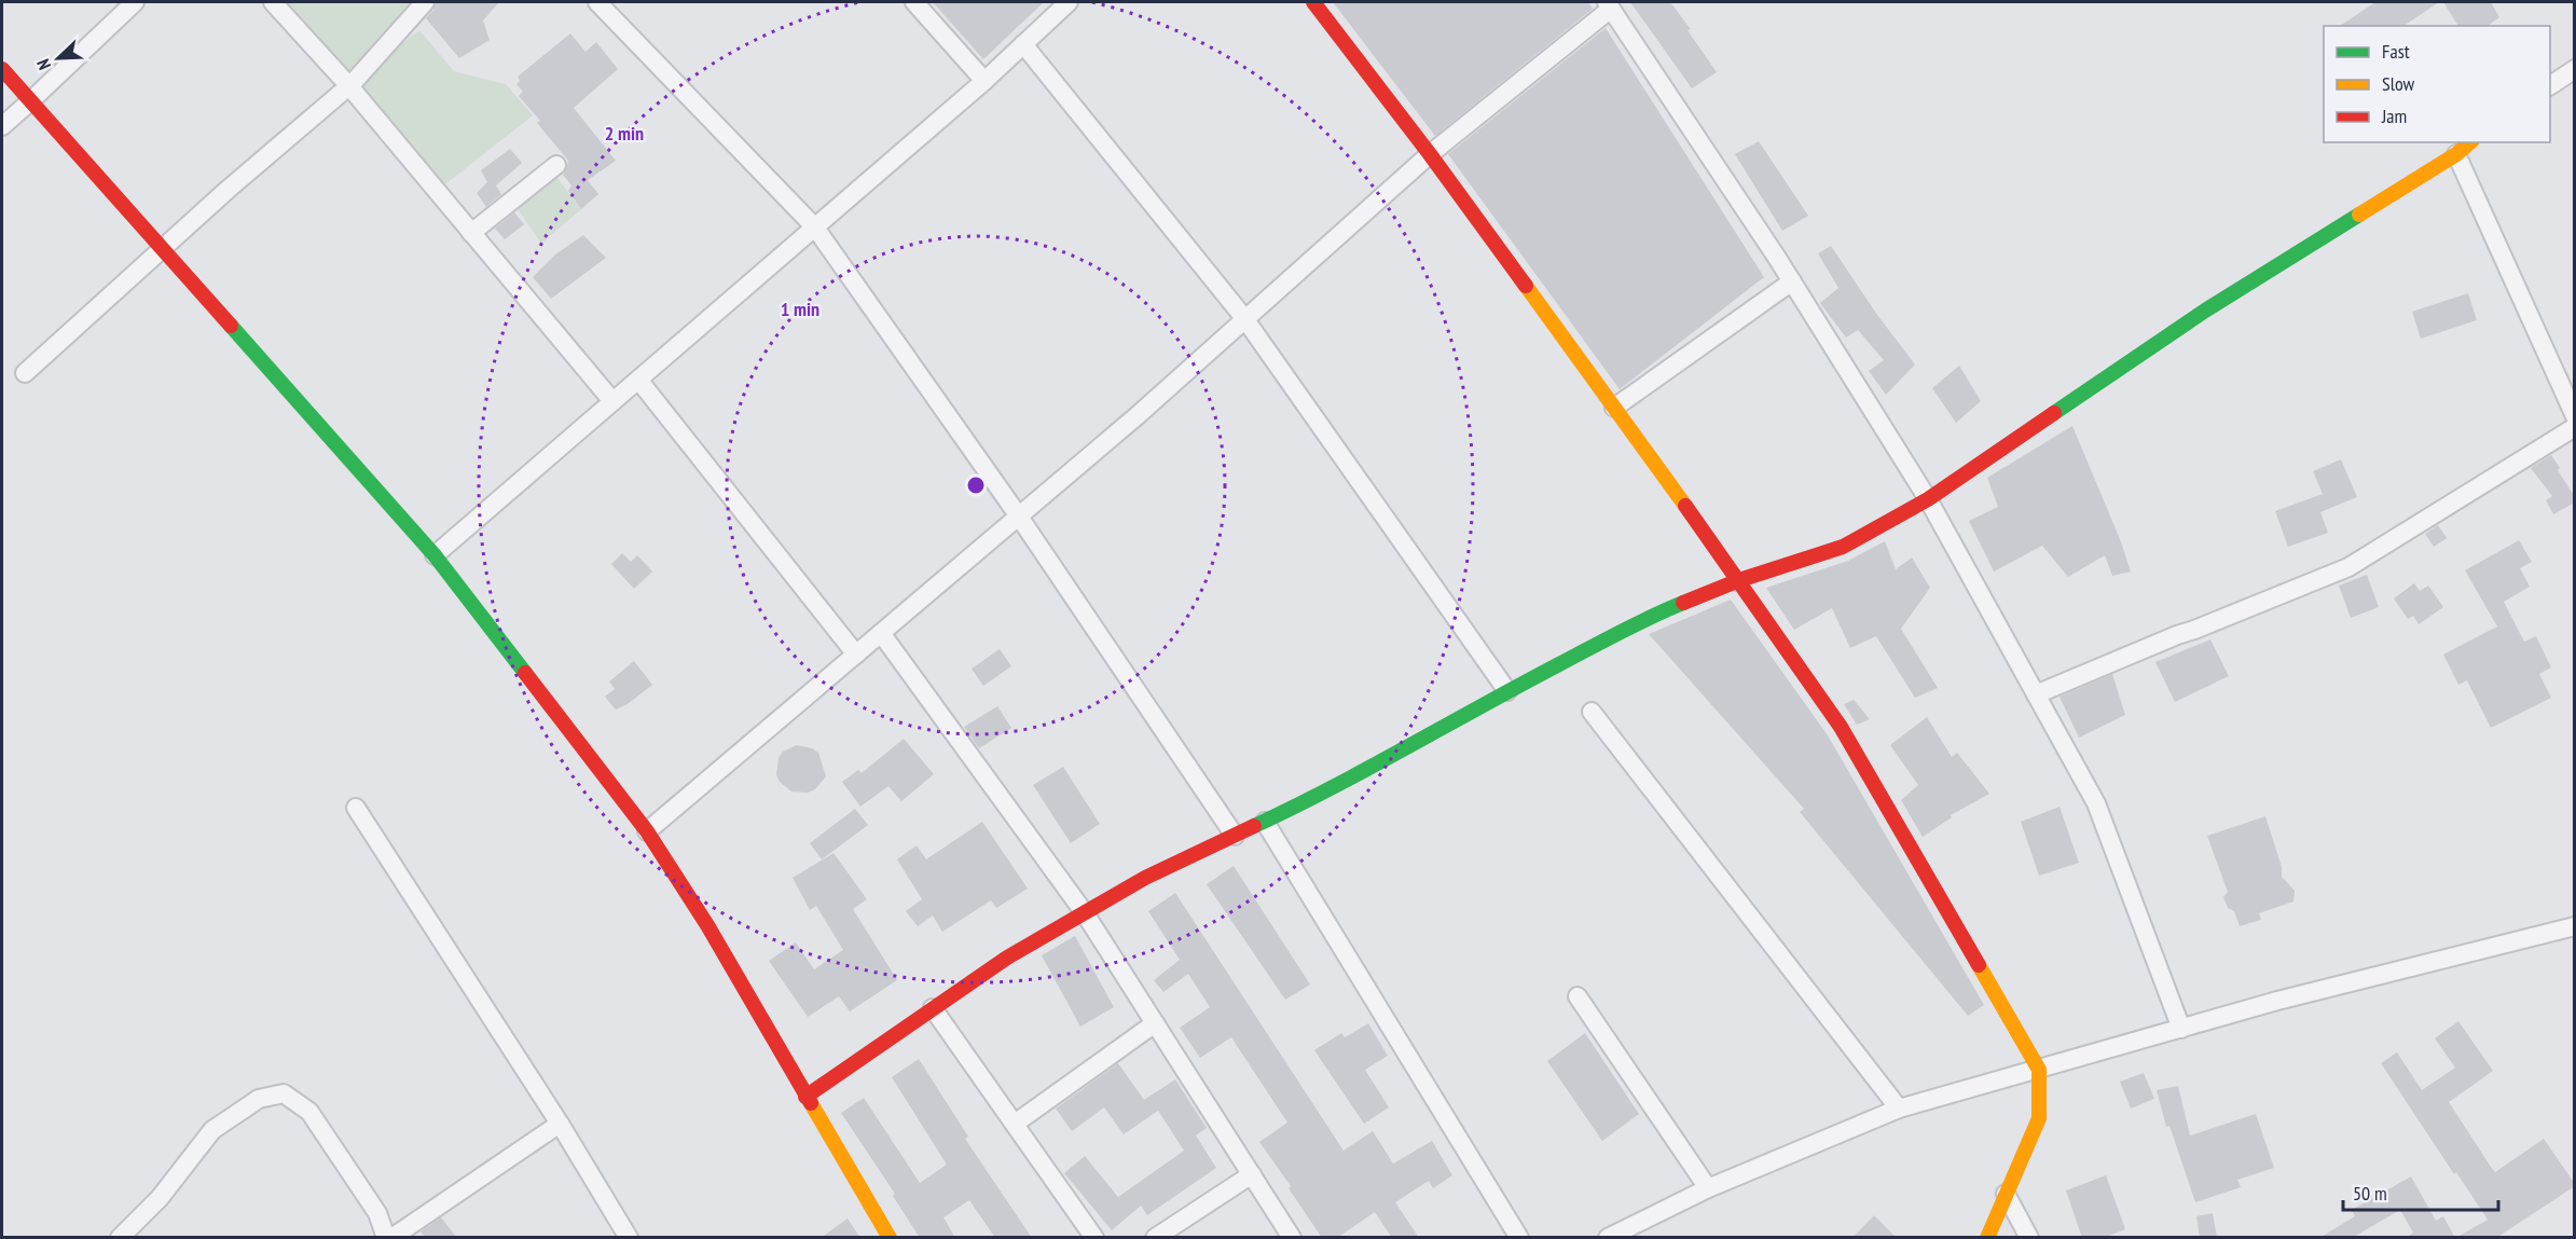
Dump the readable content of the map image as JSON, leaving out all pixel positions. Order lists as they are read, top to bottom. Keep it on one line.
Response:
{"legend":["Fast","Slow","Jam"],"scale_bar":"50 m","north":"bottom left","rings":["2 min","1 min"]}
